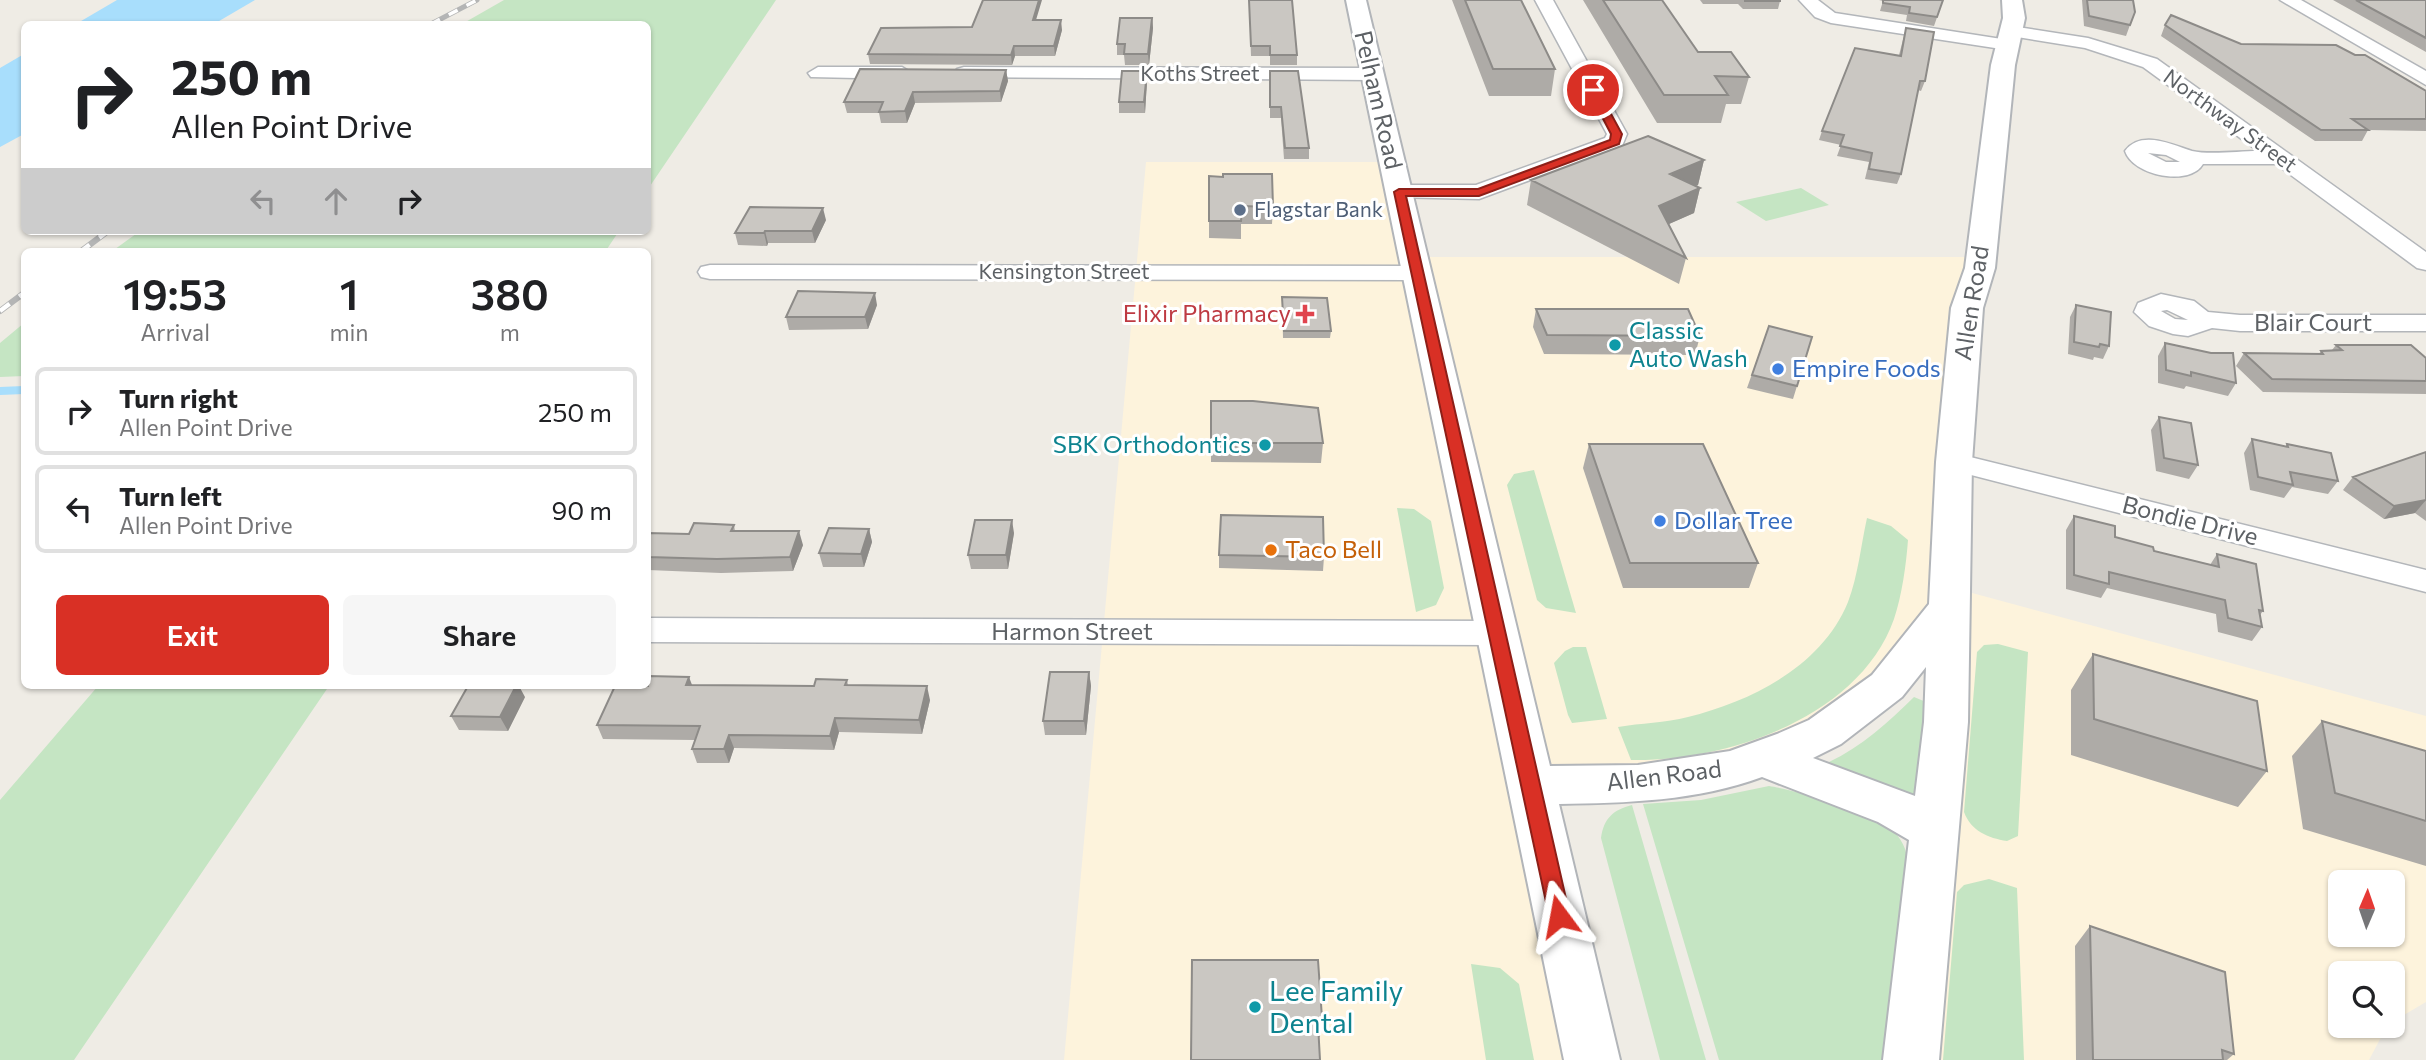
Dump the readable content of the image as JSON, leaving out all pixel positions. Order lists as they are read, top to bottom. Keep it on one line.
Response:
{"streets":{"main road":["Pelham Road","Allen Road"],"street":["Koths Street","Northway Street","Kensington Street","Blair Court","Bondie Drive","Harmon Street"]},"crossings":[["Koths Street","Pelham Road"],["Pelham Road","Kensington Street"],["Pelham Road","Allen Road"],["Pelham Road","Harmon Street"],["Northway Street","Allen Road"],["Allen Road","Bondie Drive"]],"places":{"other":["Flagstar Bank","Classic Auto Wash","Empire Foods","SBK Orthodontics","Dollar Tree","Taco Bell","Lee Family Dental"],"health":["Elixir Pharmacy"]},"north":"top","page":{"turn":["250 m","Allen Point Drive"],"eta":["19:53","Arrival","1","min","380","m"],"list":[{"name":"Turn right","note":"Allen Point Drive","value":"250 m"},{"name":"Turn left","note":"Allen Point Drive","value":"90 m"}],"buttons":["Exit","Share"]}}
